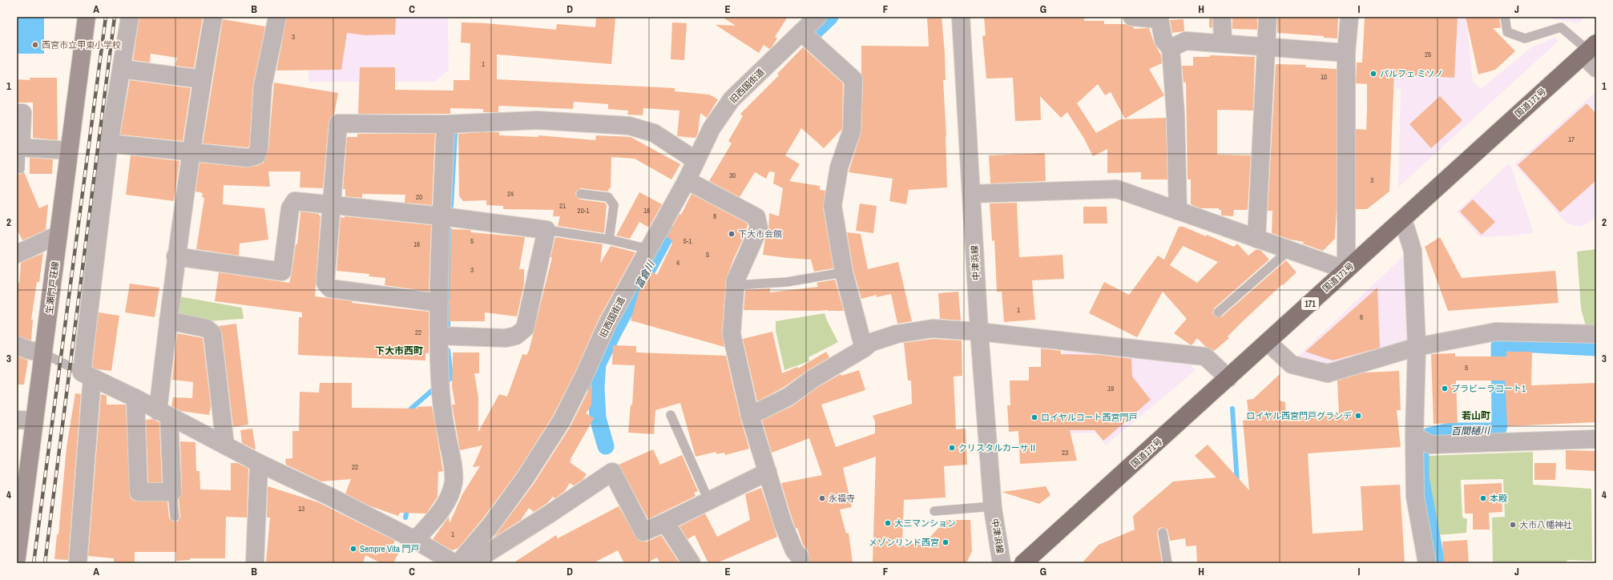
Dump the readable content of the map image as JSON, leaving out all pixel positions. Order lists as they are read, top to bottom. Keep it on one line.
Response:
{"streets":{"highway":["国道171号","171"],"main road":["生瀬門戸荘線"],"street":["旧西国街道","中津浜線"]},"districts":["下大市西町","若山町"],"water":["富倉川","百間樋川"],"places":["西宮市立甲東小学校","パルフェ ミソノ","下大市会館","プラビーラコート1","ロイヤル西宮門戸グランデ","ロイヤルコート西宮門戸","クリスタルカーサⅡ","永福寺","本殿","大三マンション","大市八幡神社","メゾンリンド西宮","Sempre Vita 門戸"],"house_numbers":["3","25","1","10","17","30","3","24","20","21","20-1","18","8","5","5-1","16","5","4","3","1","6","22","5","19","23","22","13","1"],"grid":{"columns":["A","B","C","D","E","F","G","H","I","J"],"rows":["1","2","3","4"]}}
